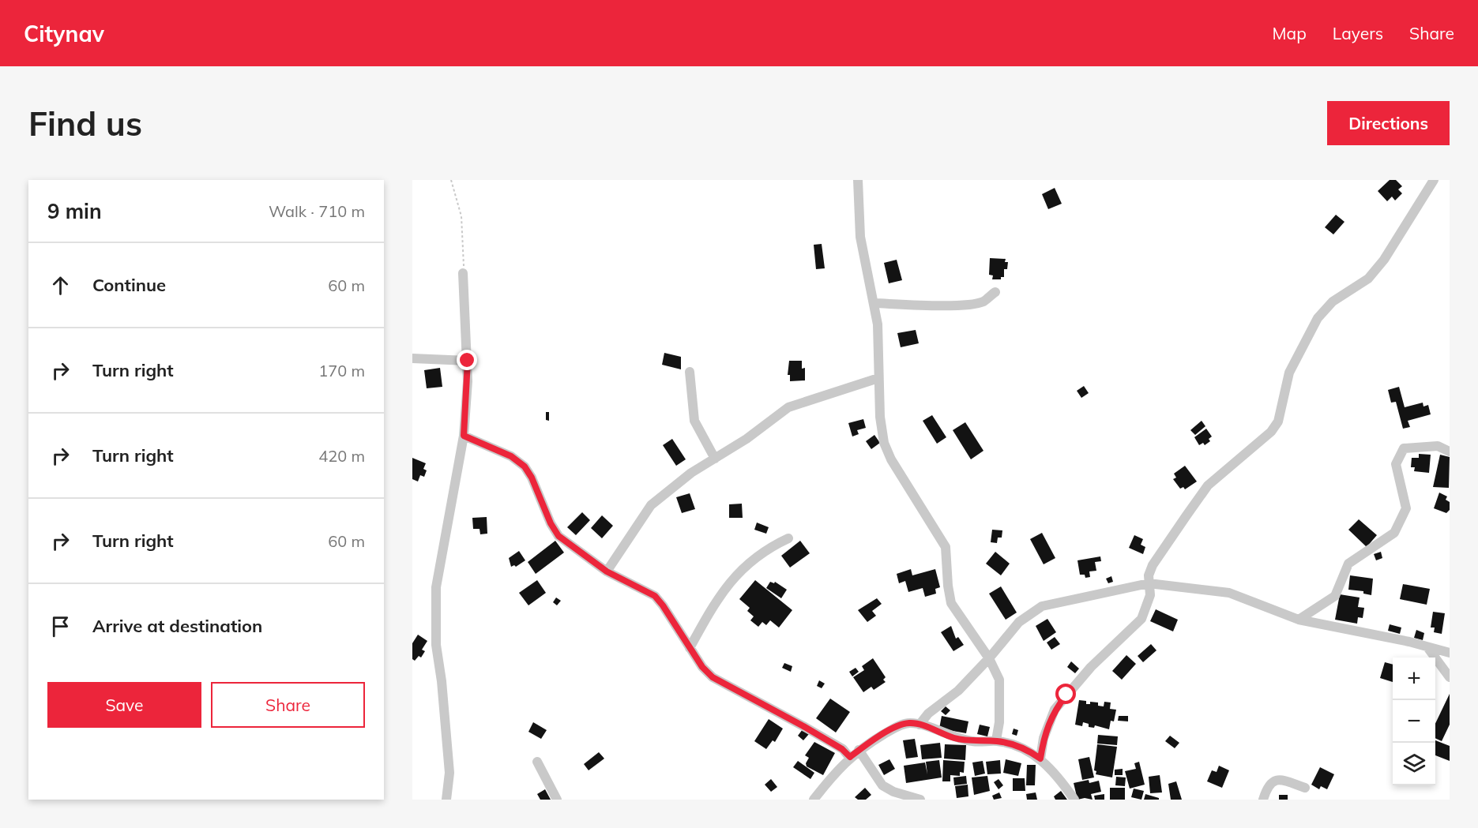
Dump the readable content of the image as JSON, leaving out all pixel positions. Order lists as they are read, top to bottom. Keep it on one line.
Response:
{"page":{"header":"Citynav","nav":["Map","Layers","Share"],"buttons":["Directions",["Save","Share"]],"title":"Find us","heading":["9 min","Walk · 710 m"],"list":[["Continue","60 m"],["Turn right","170 m"],["Turn right","420 m"],["Turn right","60 m"],"Arrive at destination"],"map_buttons":["+","−"]}}
